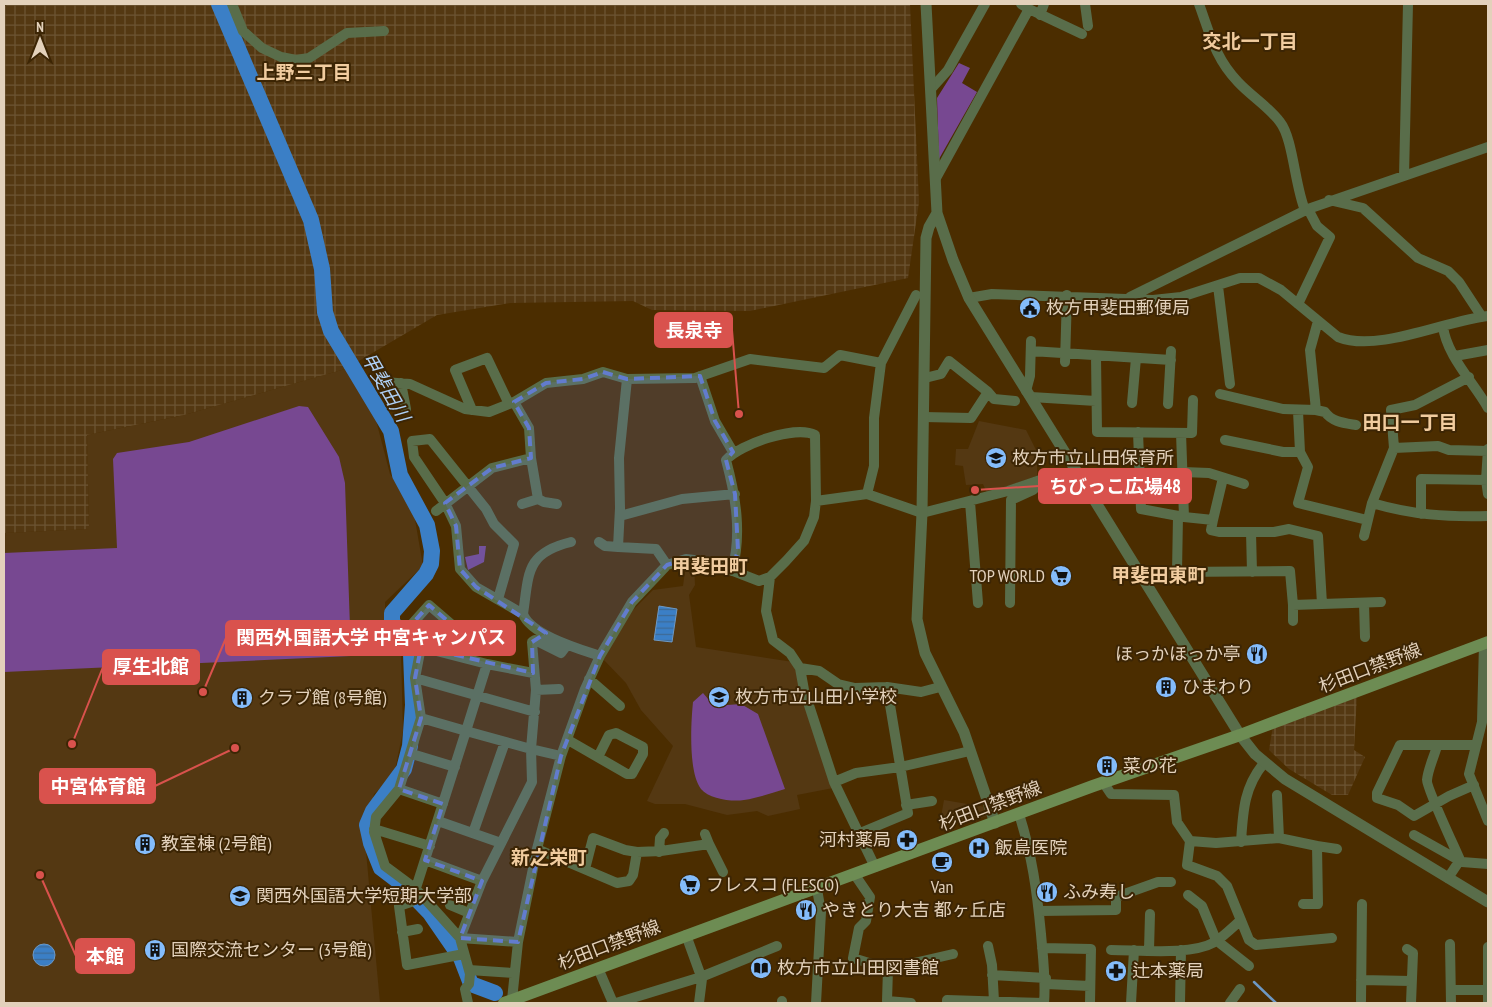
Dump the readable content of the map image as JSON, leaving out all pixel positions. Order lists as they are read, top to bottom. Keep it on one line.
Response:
{"streets":{"main road":["杉田口禁野線"]},"districts":["交北一丁目","上野三丁目","田口一丁目","甲斐田町","甲斐田東町","新之栄町"],"water":["甲斐田川"],"places":{"public building":["枚方甲斐田郵便局"],"other":["長泉寺","ちびっこ広場48","関西外国語大学 中宮キャンパス","厚生北館","中宮体育館","本館"],"school or university":["枚方市立山田保育所","枚方市立山田小学校","関西外国語大学短期大学部"],"supermarket":["TOP WORLD","フレスコ (FLESCO)"],"restaurant":["ほっかほっか亭","ふみ寿し","やきとり大吉 都ヶ丘店"],"building":["ひまわり","クラブ館 (8号館)","菜の花","教室棟 (2号館)","国際交流センター (3号館)"],"pharmacy":["河村薬局","辻本薬局"],"hospital":["飯島医院"],"cafe":["Van"],"library":["枚方市立山田図書館"]},"north":"top"}
